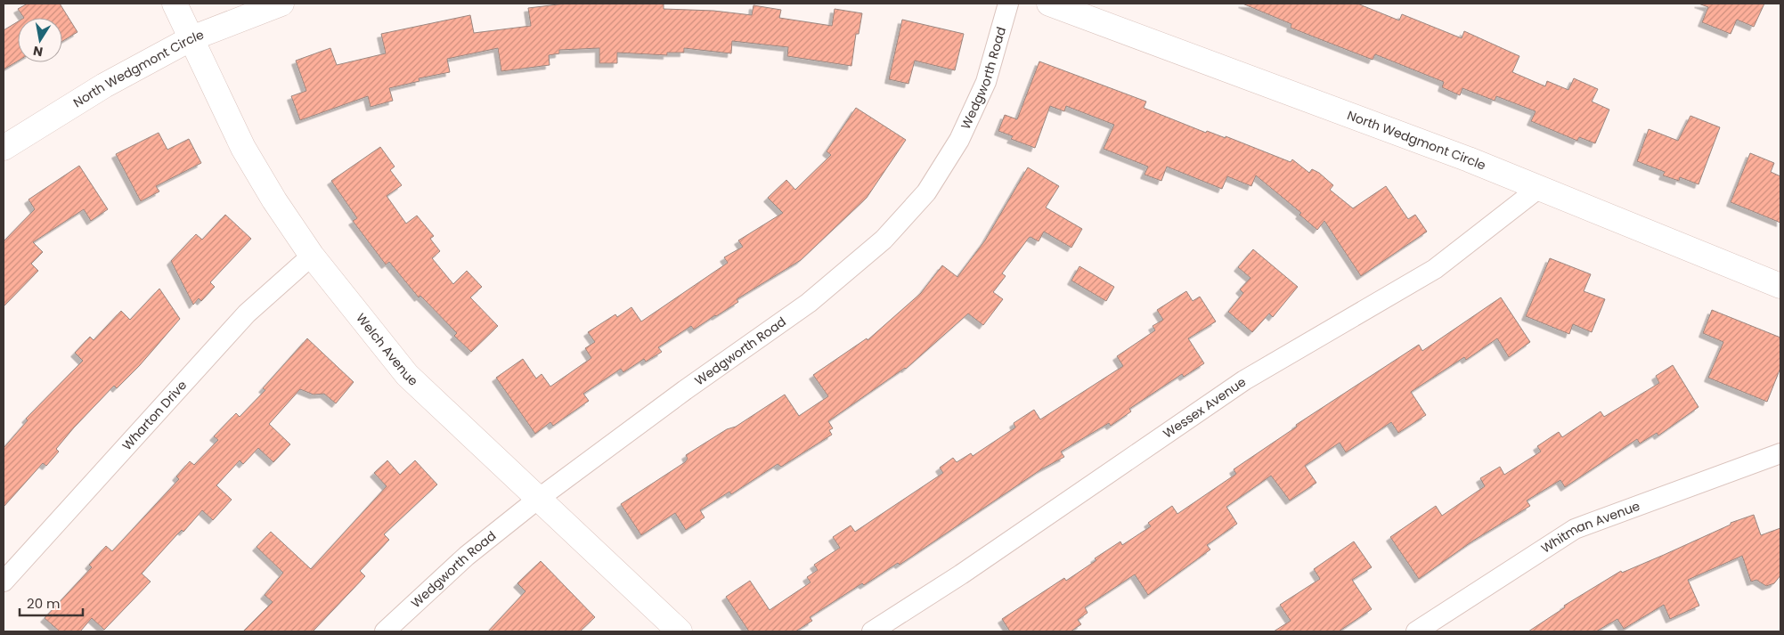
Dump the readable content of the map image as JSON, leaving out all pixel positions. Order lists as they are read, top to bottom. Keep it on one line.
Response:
{"streets":{"street":["North Wedgmont Circle","Wedgworth Road","Welch Avenue","Wessex Avenue","Wharton Drive","Whitman Avenue"]},"crossings":[["North Wedgmont Circle","Welch Avenue"],["North Wedgmont Circle","Wessex Avenue"],["Wedgworth Road","Welch Avenue"],["Welch Avenue","Wharton Drive"]],"scale_bar":"20 m","north":"bottom"}
